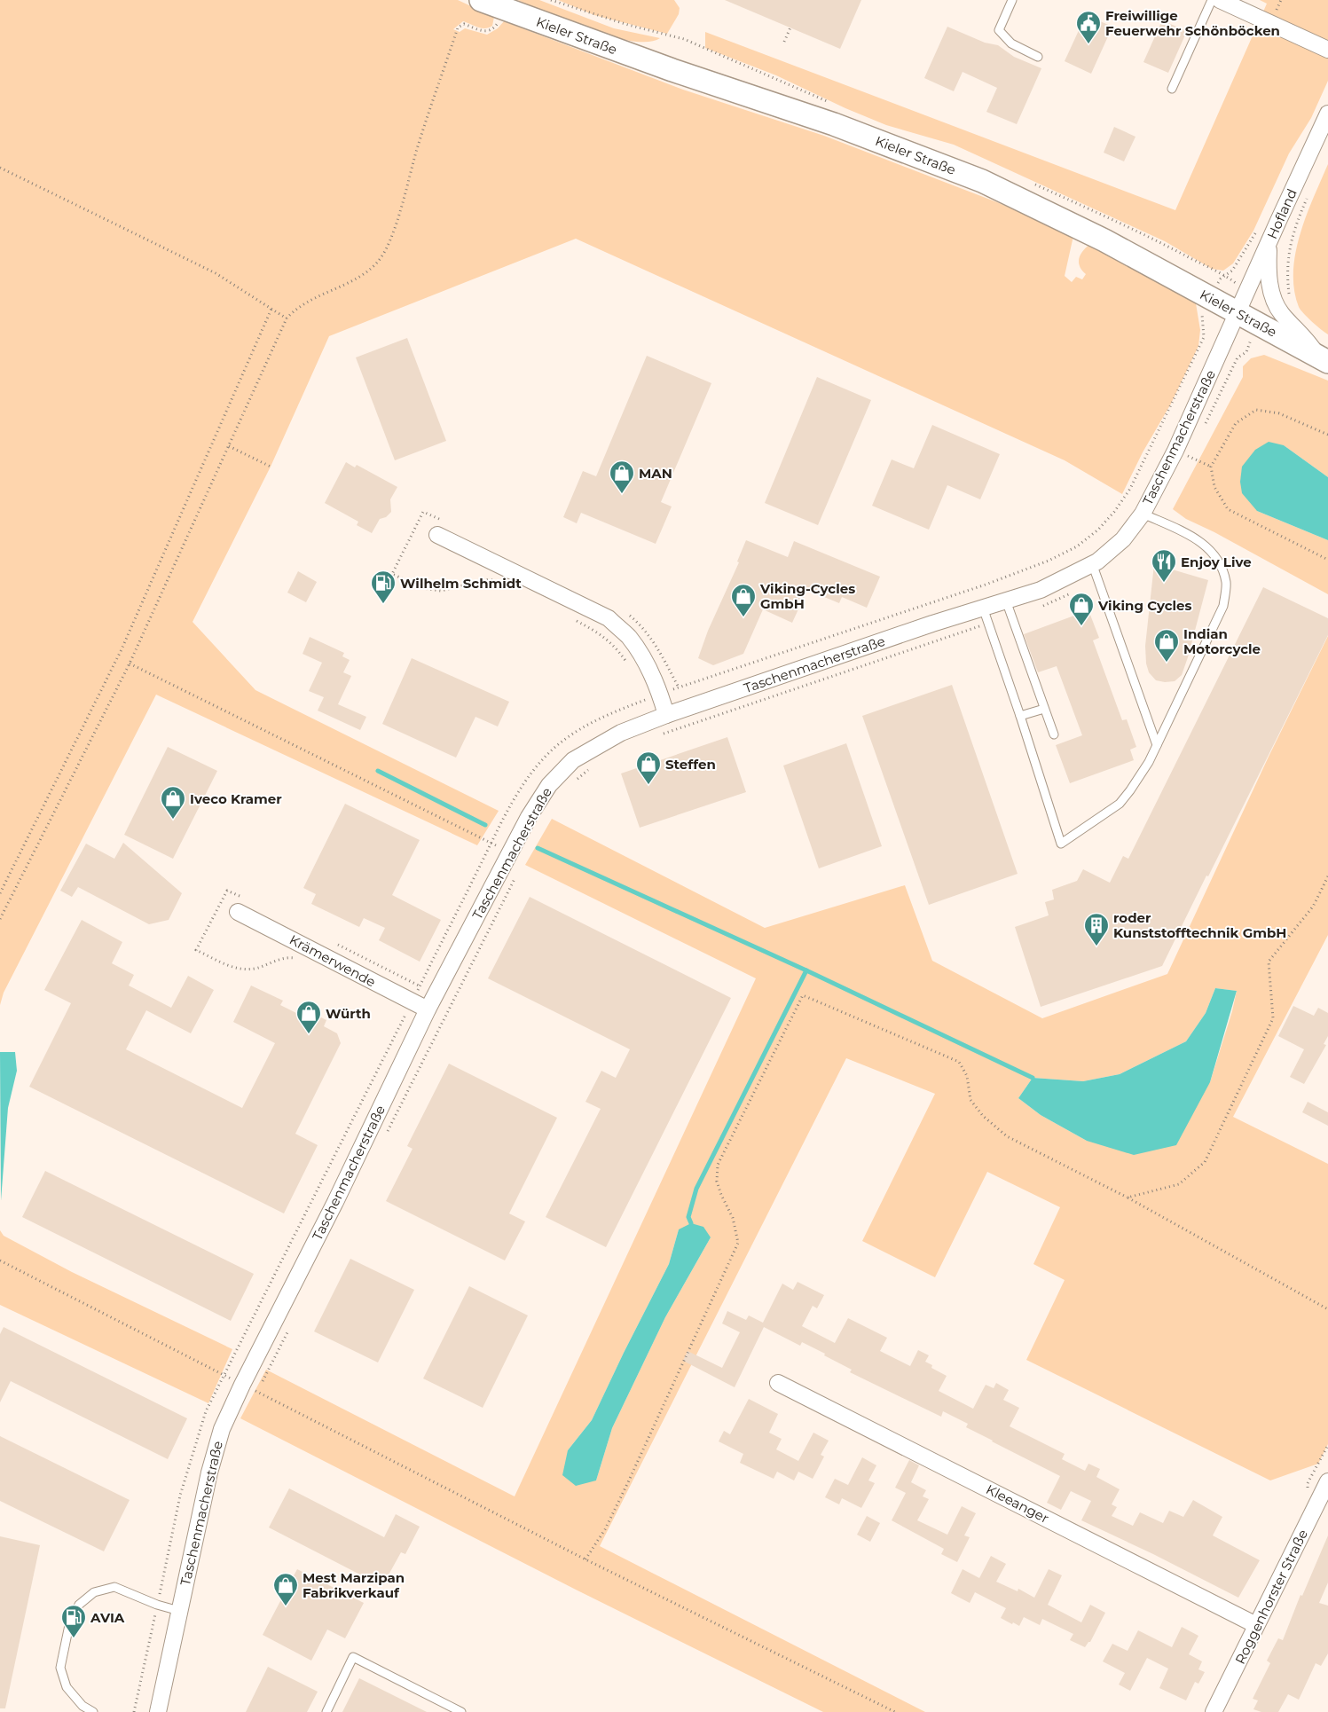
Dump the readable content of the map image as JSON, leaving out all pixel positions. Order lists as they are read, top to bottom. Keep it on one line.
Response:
{"streets":{"main road":["Kieler Straße"],"street":["Hofland","Taschenmacherstraße","Krämerwende","Kleeanger","Roggenhorster Straße"]},"crossings":[["Kieler Straße","Hofland"],["Kieler Straße","Taschenmacherstraße"],["Hofland","Taschenmacherstraße"],["Taschenmacherstraße","Krämerwende"],["Kleeanger","Roggenhorster Straße"]],"places":{"public building":["Freiwillige Feuerwehr Schönböcken"],"shop":["MAN","Viking-Cycles GmbH","Viking Cycles","Indian Motorcycle","Steffen","Iveco Kramer","Würth","Mest Marzipan Fabrikverkauf"],"restaurant":["Enjoy Live"],"fuel station":["Wilhelm Schmidt","AVIA"],"building":["roder Kunststofftechnik GmbH"]}}
